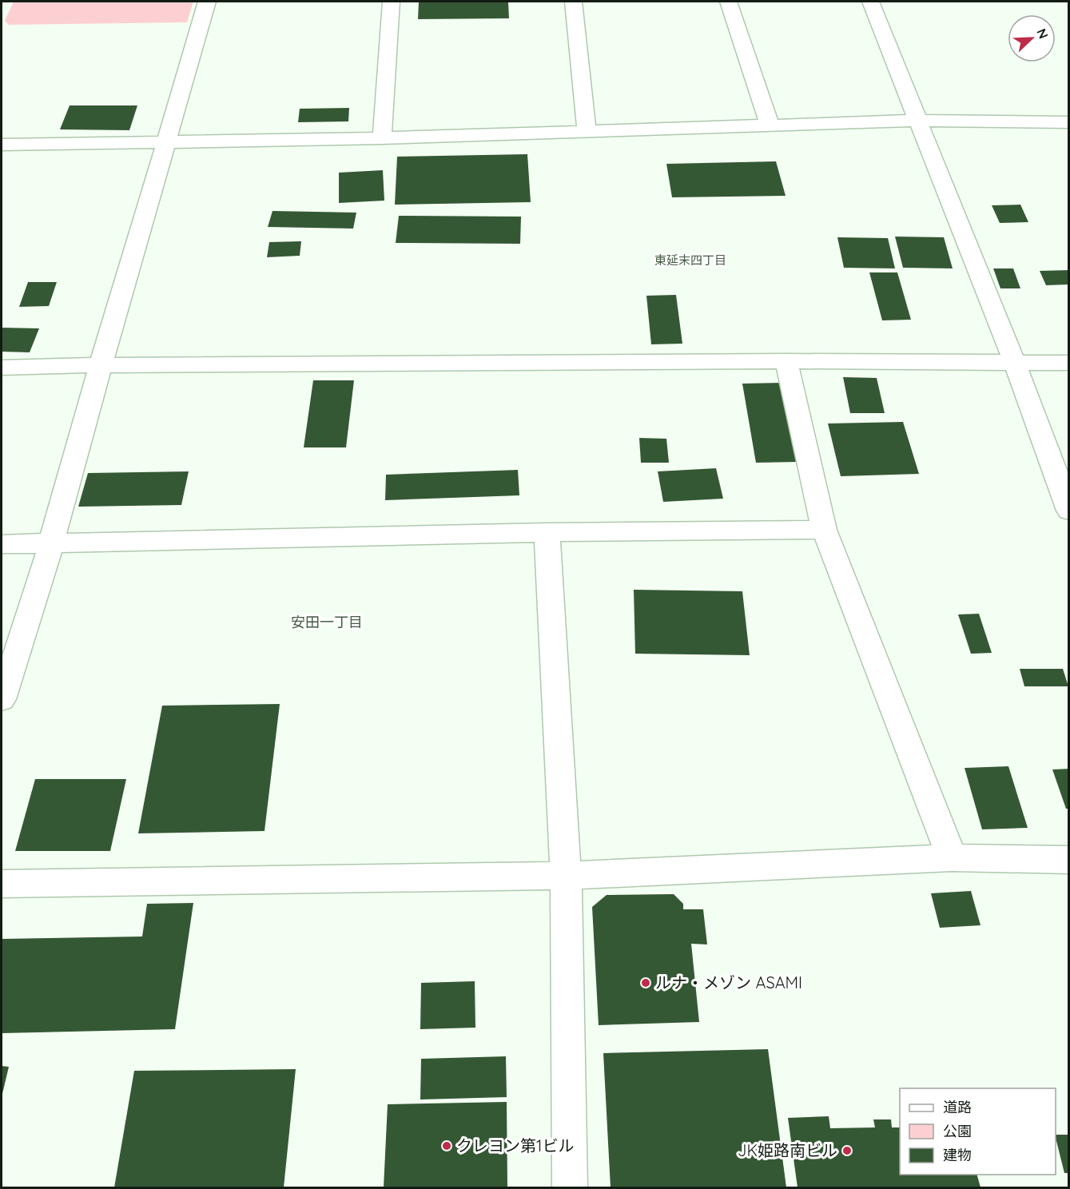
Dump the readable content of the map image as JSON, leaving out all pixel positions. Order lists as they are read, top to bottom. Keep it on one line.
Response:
{"districts":["東延末四丁目","安田一丁目"],"places":["ルナ・メゾン ASAMI","クレヨン第1ビル","JK姫路南ビル"],"legend":["道路","公園","建物"],"north":"top right"}
